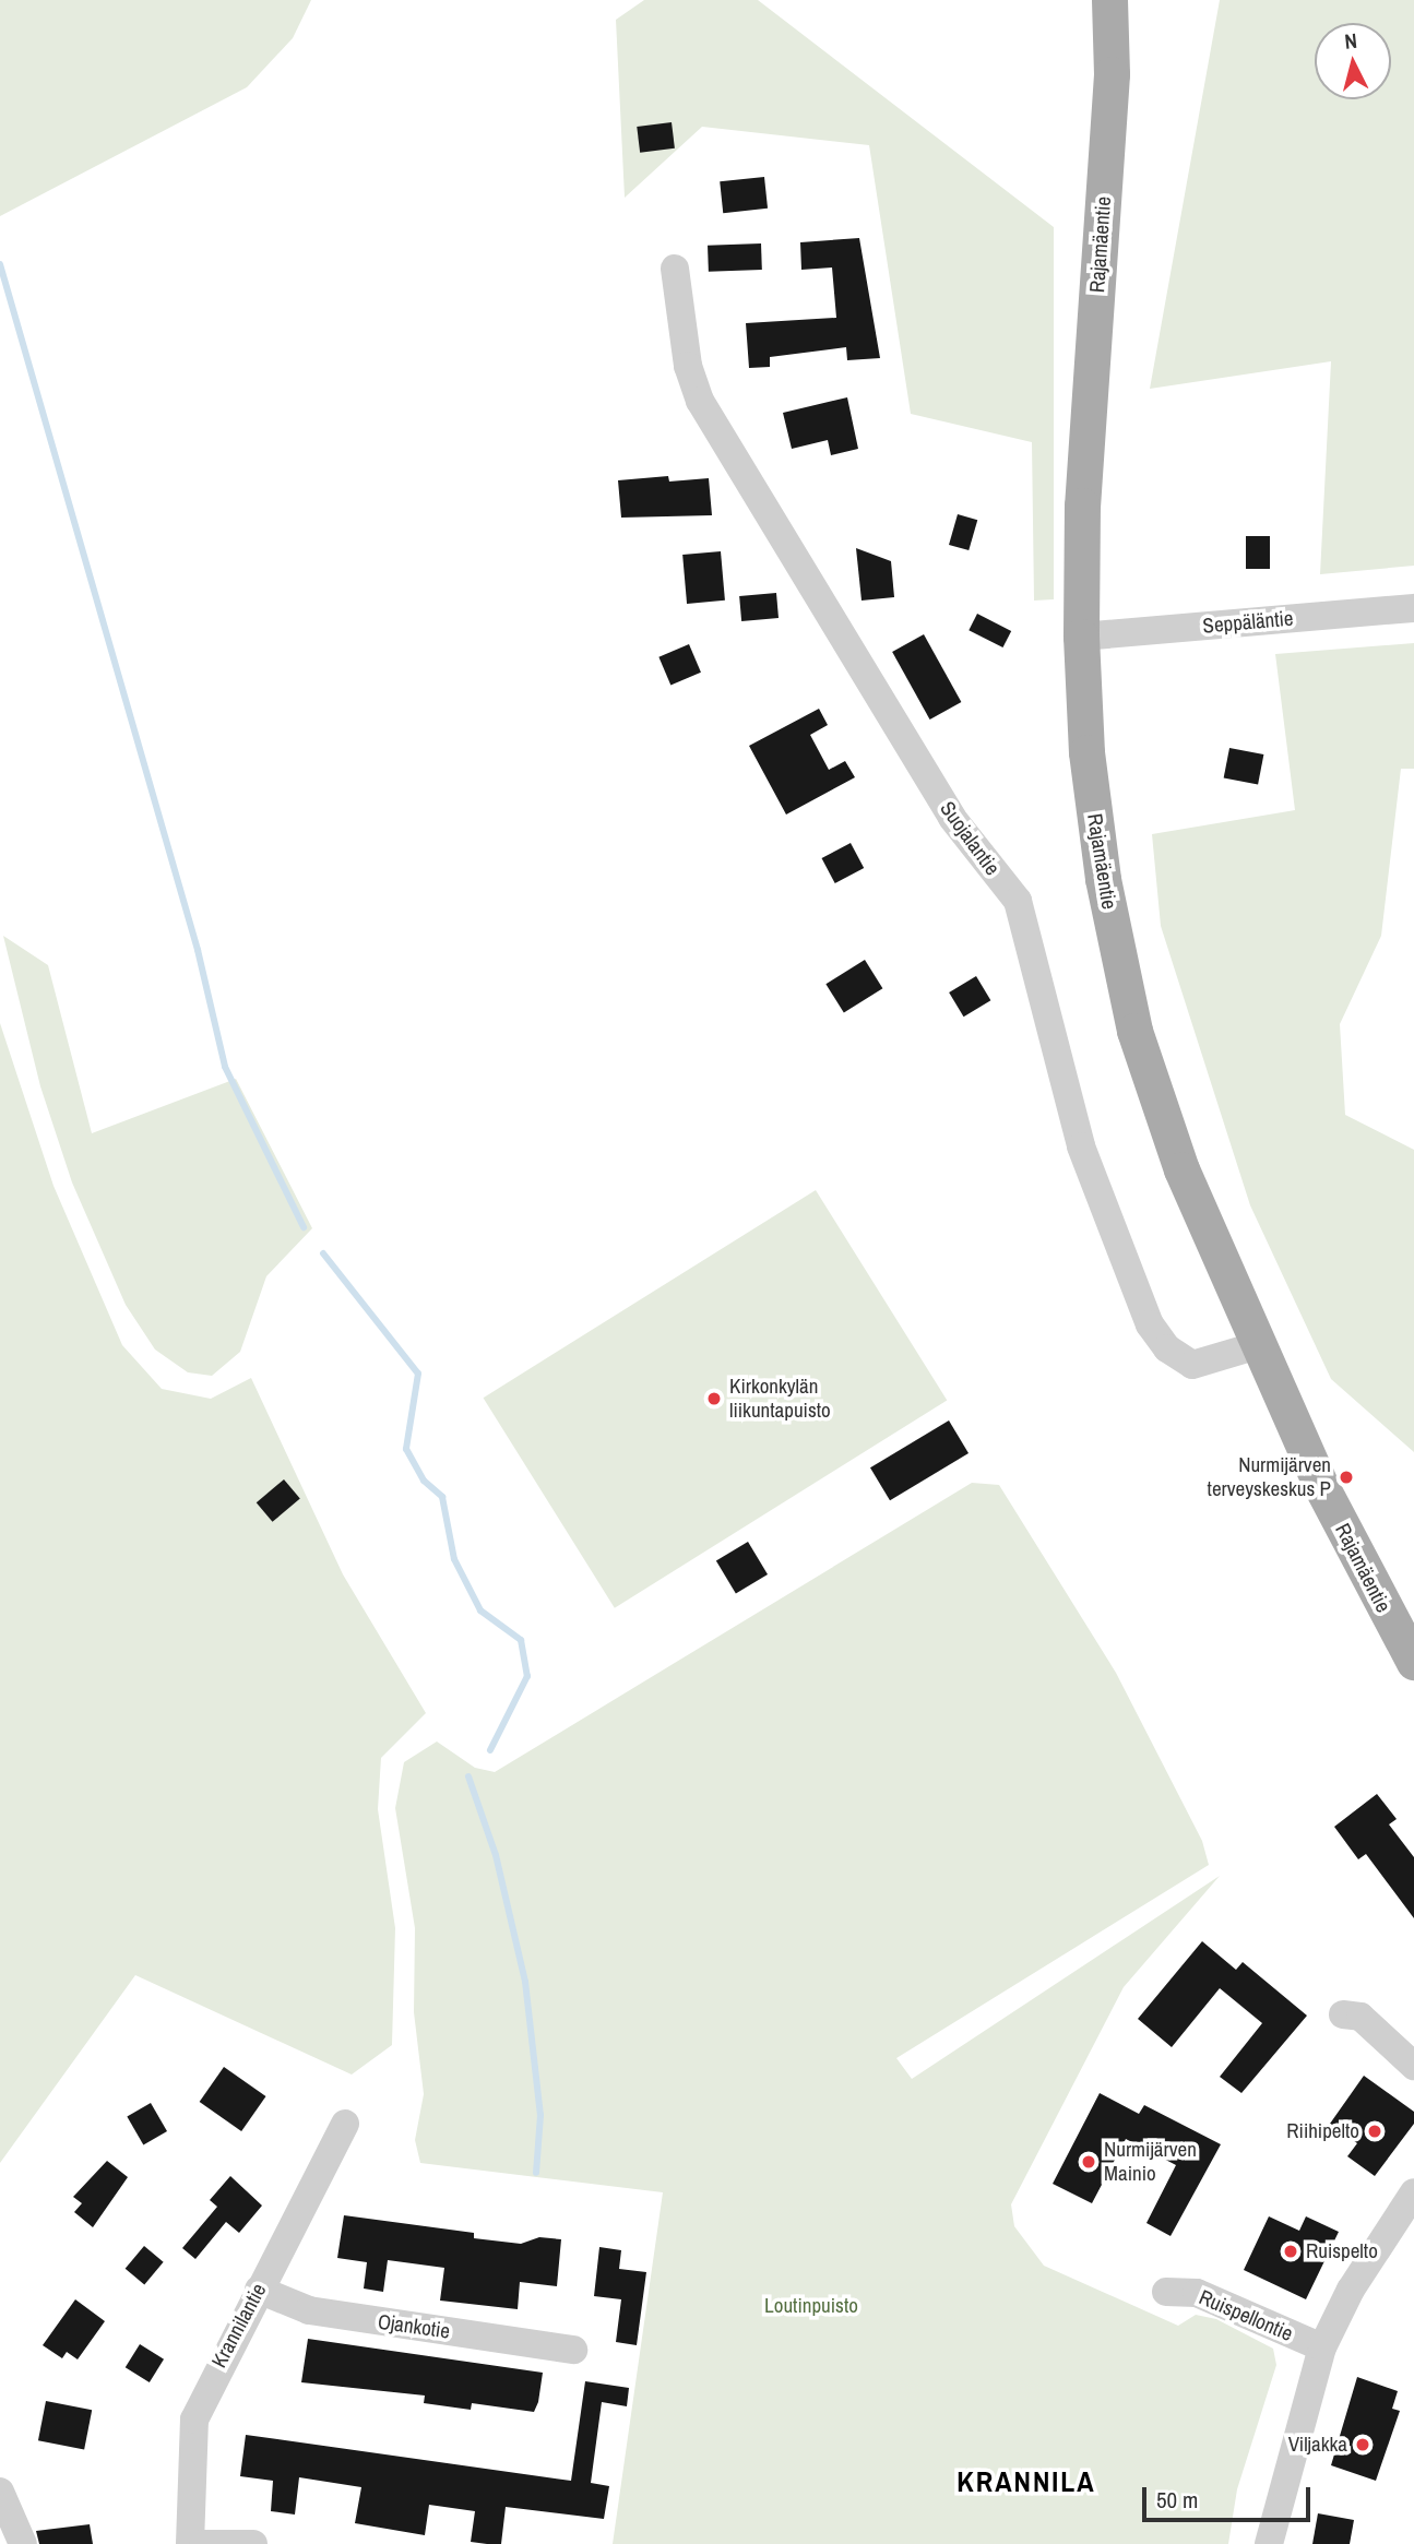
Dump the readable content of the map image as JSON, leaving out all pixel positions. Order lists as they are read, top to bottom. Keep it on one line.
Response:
{"streets":{"main road":["Rajamäentie"],"street":["Seppäläntie","Suojalantie","Ruispellontie","Krannilantie","Ojankotie"]},"crossings":[["Rajamäentie","Seppäläntie"],["Rajamäentie","Suojalantie"],["Krannilantie","Ojankotie"]],"districts":["KRANNILA"],"parks":["Loutinpuisto"],"places":["Kirkonkylän liikuntapuisto","Nurmijärven terveyskeskus P","Riihipelto","Nurmijärven Mainio","Ruispelto","Viljakka"],"scale_bar":"50 m","north":"top"}
